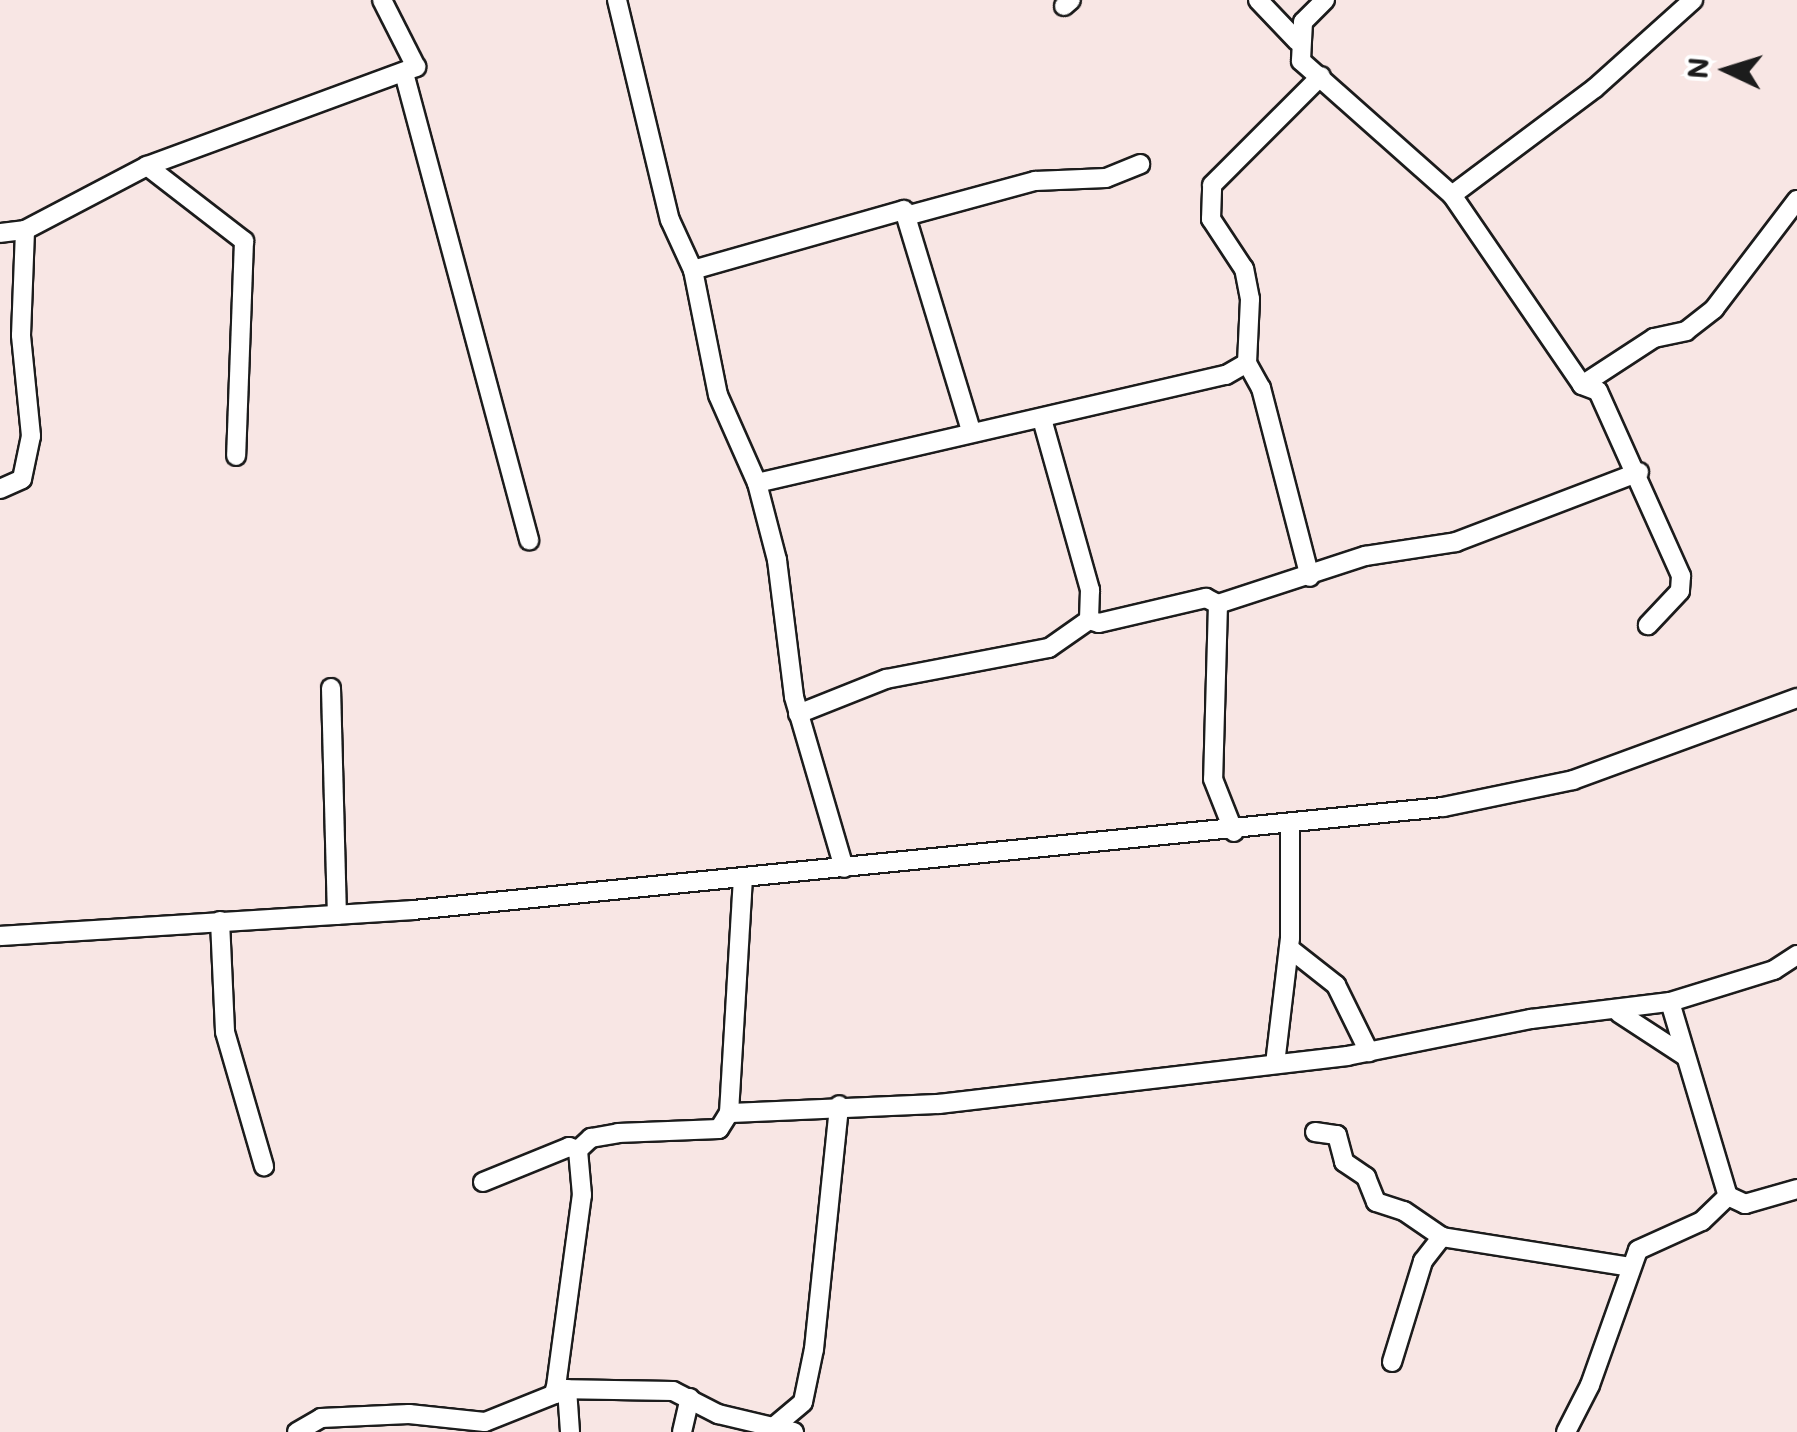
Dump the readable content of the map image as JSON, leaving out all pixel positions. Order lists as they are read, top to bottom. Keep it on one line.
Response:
{"north":"left"}
